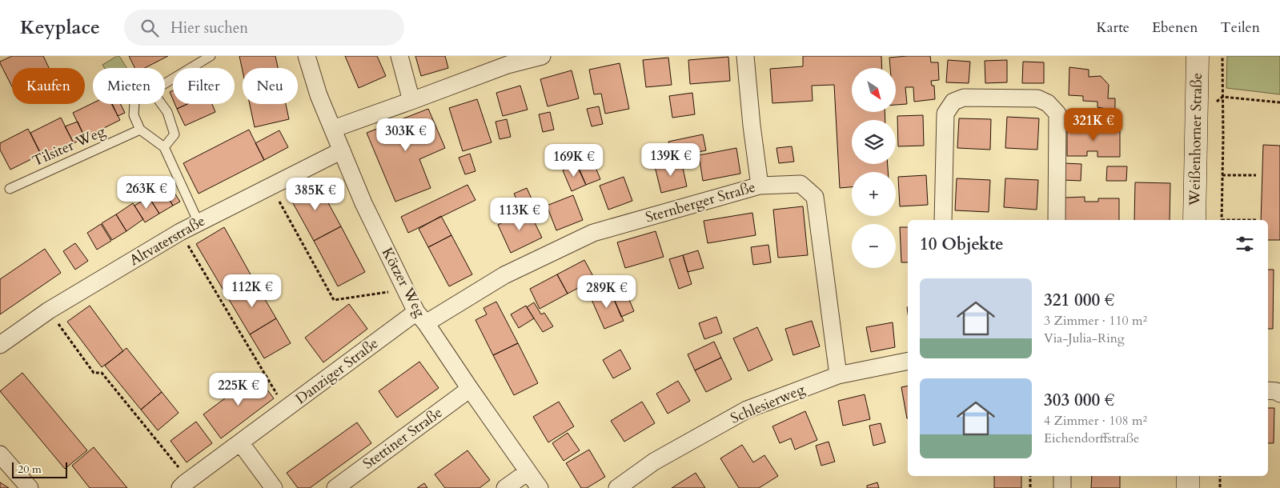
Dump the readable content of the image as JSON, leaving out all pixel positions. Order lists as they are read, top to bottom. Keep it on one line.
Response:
{"streets":{"main road":["Weißenhorner Straße"],"street":["Sternberger Straße","Altvaterstraße","Kötzer Weg","Danziger Straße","Schlesierweg","Stettiner Straße"],"lane":["Tilsiter Weg"]},"crossings":[["Sternberger Straße","Kötzer Weg"],["Sternberger Straße","Danziger Straße"],["Sternberger Straße","Schlesierweg"],["Altvaterstraße","Kötzer Weg"],["Kötzer Weg","Danziger Straße"],["Kötzer Weg","Stettiner Straße"]],"scale_bar":"20 m","north":"bottom right","page":{"header":"Keyplace","search":"Hier suchen","nav":["Karte","Ebenen","Teilen"],"map_buttons":["+","−"],"chip":["Kaufen","Mieten","Filter","Neu"],"price":["321K €","303K €","139K €","169K €","263K €","385K €","113K €","112K €","289K €","225K €"],"heading":"10 Objekte","list":[{"name":"321 000 €","note":"3 Zimmer · 110 m² · Via-Julia-Ring"},{"name":"303 000 €","note":"4 Zimmer · 108 m² · Eichendorffstraße"}],"scale":"20 m"}}
